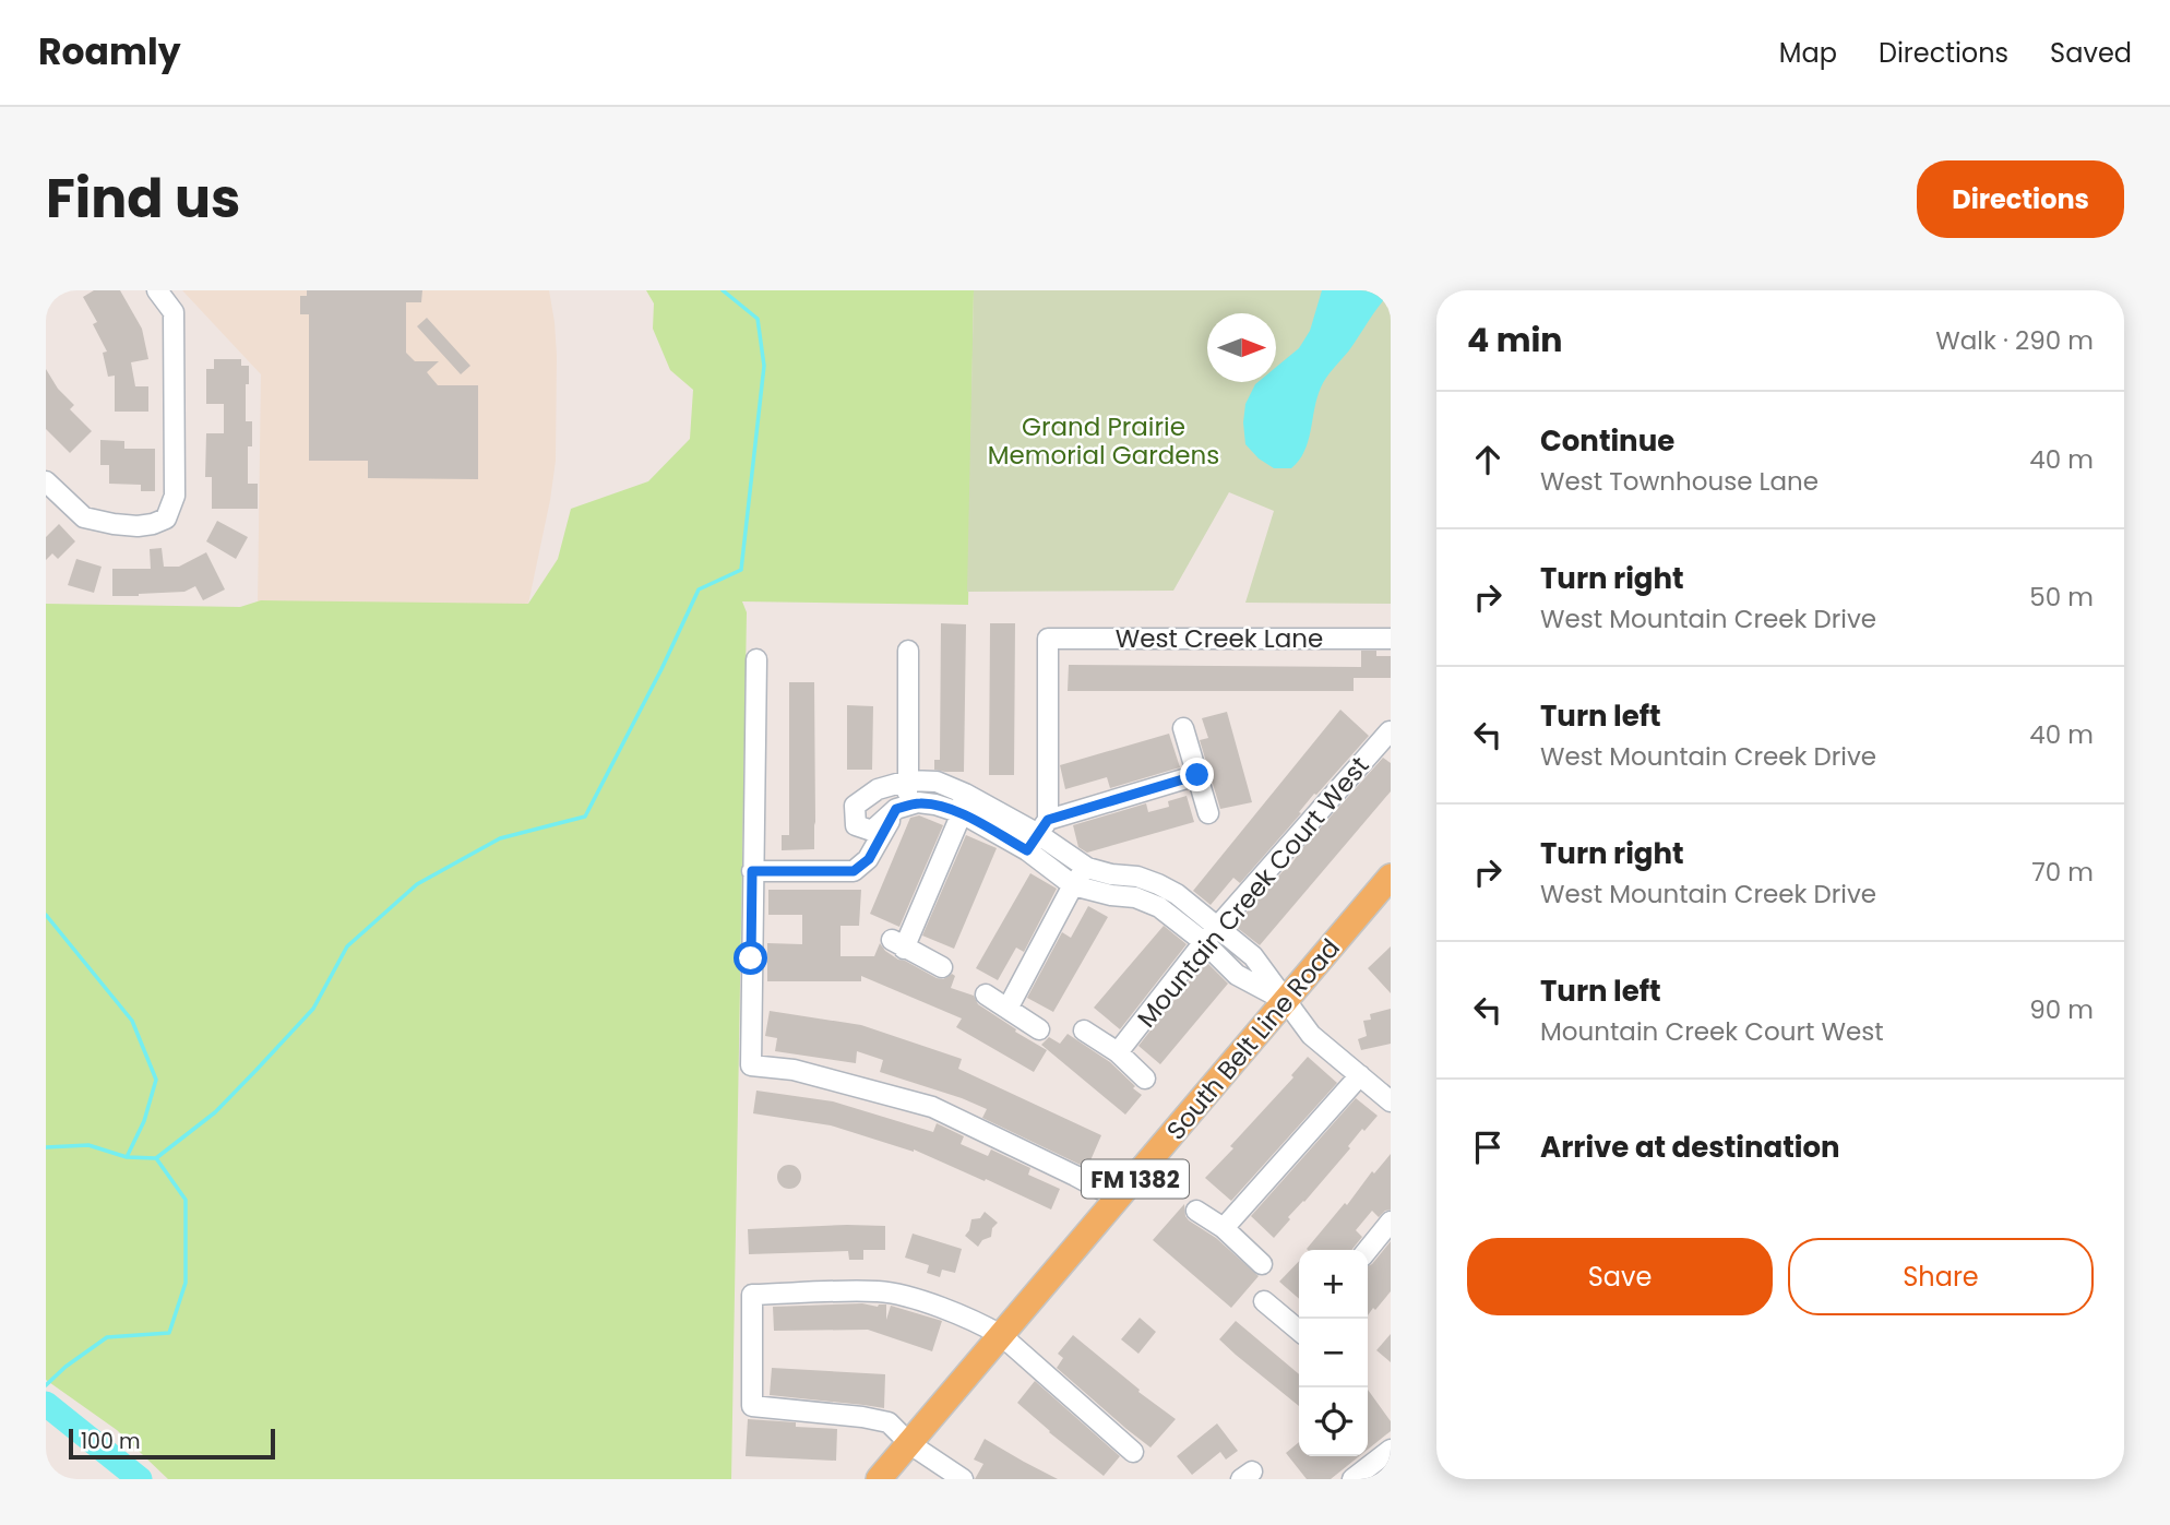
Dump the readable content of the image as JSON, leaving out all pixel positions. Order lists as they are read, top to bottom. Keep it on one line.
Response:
{"streets":{"main road":["South Belt Line Road","FM 1382"],"street":["West Creek Lane","Mountain Creek Court West"]},"parks":["Grand Prairie Memorial Gardens"],"scale_bar":"100 m","north":"right","page":{"header":"Roamly","nav":["Map","Directions","Saved"],"title":"Find us","buttons":["Directions",["Save","Share"]],"heading":["4 min","Walk · 290 m"],"list":[["Continue","West Townhouse Lane","40 m"],["Turn right","West Mountain Creek Drive","50 m"],["Turn left","West Mountain Creek Drive","40 m"],["Turn right","West Mountain Creek Drive","70 m"],["Turn left","Mountain Creek Court West","90 m"],"Arrive at destination"],"map_buttons":["+","−"],"scale":"100 m"}}
